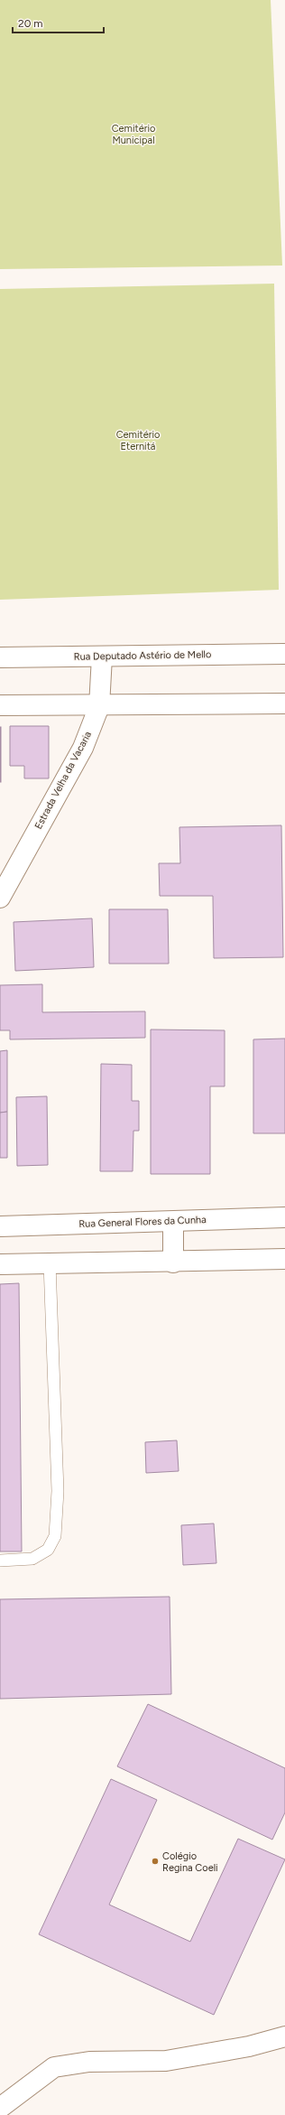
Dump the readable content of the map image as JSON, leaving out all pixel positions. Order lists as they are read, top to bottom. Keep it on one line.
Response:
{"streets":{"street":["Rua Deputado Astério de Mello","Estrada Velha da Vacaria","Rua General Flores da Cunha"]},"crossings":[["Rua Deputado Astério de Mello","Estrada Velha da Vacaria"]],"parks":["Cemitério Municipal","Cemitério Eternitá"],"places":["Colégio Regina Coeli"],"scale_bar":"20 m"}
